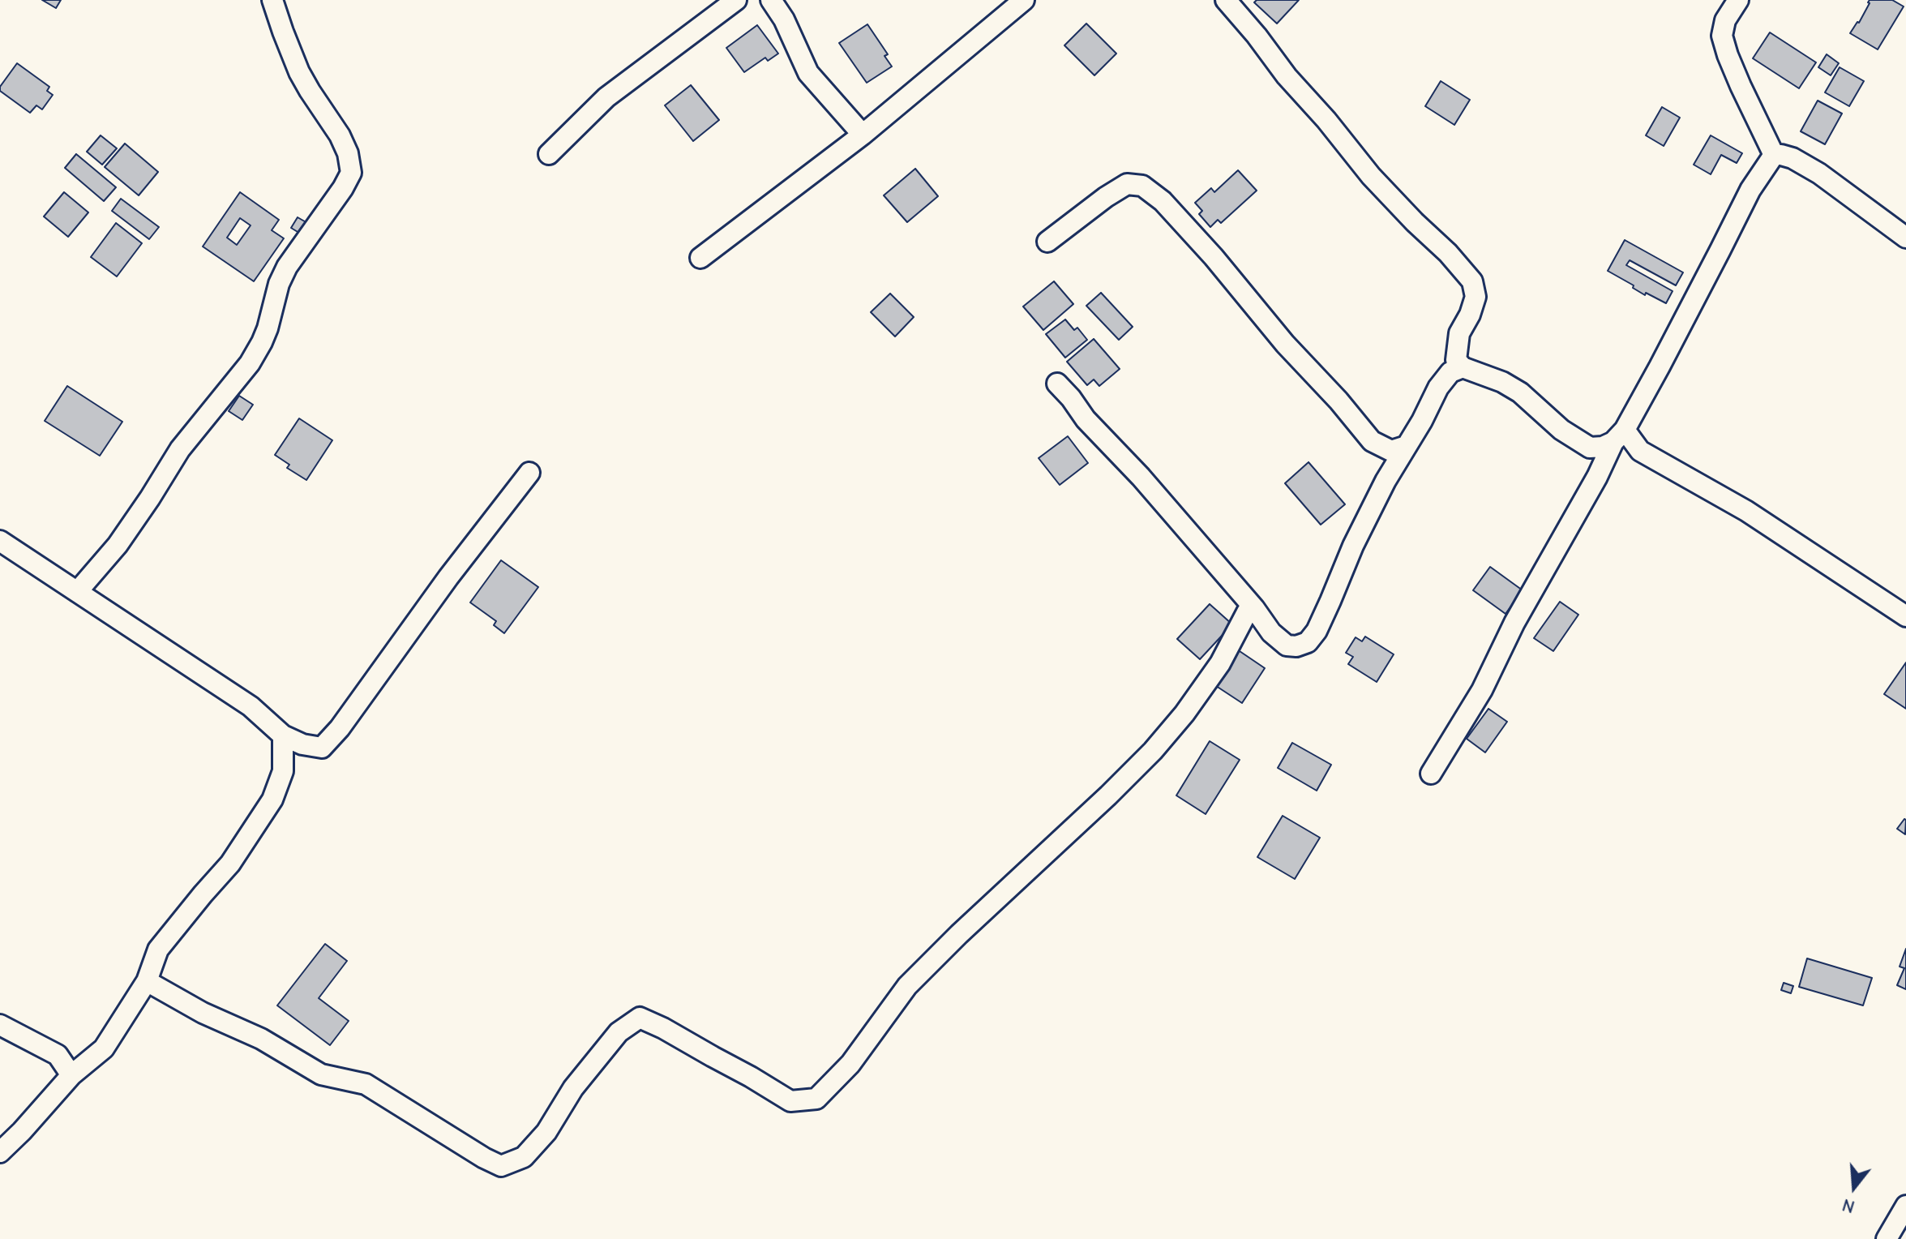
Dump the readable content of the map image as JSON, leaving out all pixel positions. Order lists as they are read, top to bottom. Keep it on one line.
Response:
{"north":"bottom"}
